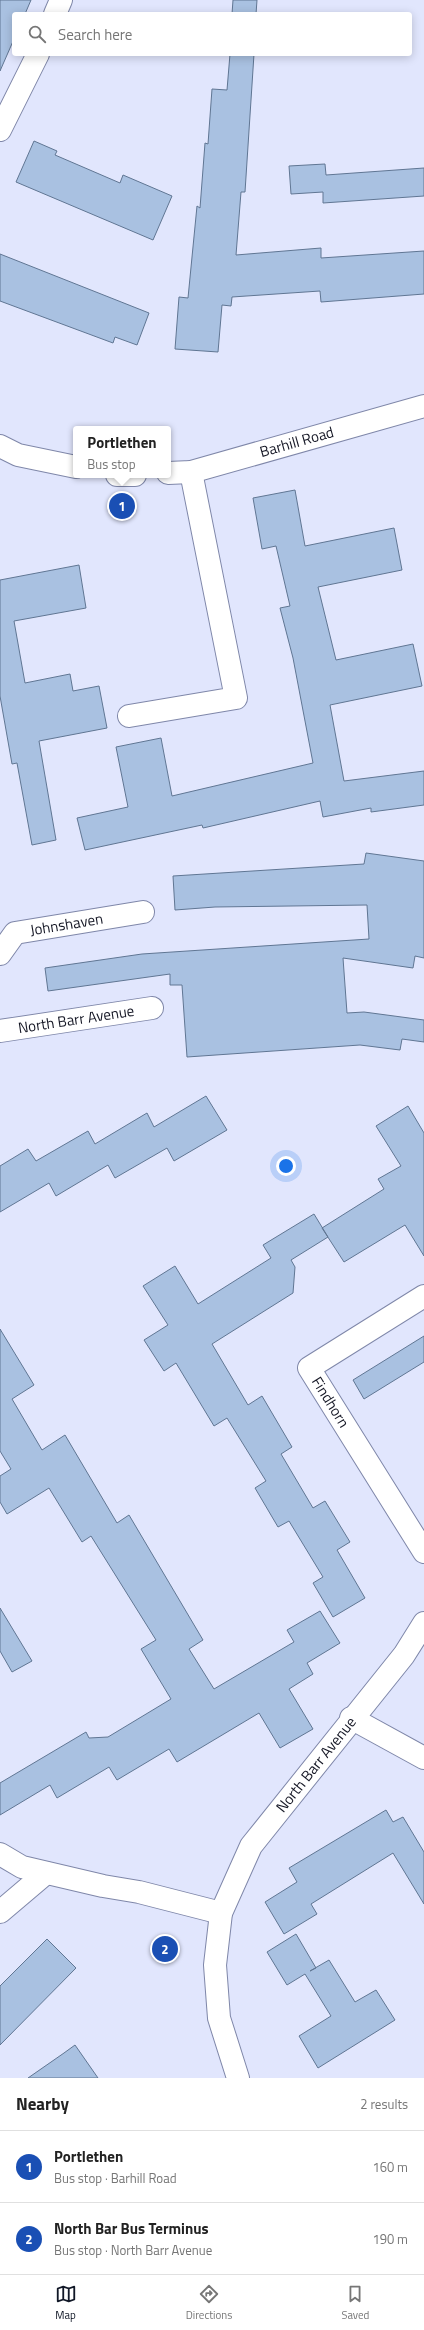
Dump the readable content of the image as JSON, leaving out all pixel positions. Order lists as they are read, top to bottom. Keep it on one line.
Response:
{"streets":{"street":["Barhill Road","Johnshaven","North Barr Avenue","Findhorn"]},"page":{"search":"Search here","popup":["Portlethen","Bus stop"],"pins":["1","2"],"heading":["Nearby","2 results"],"list":[{"mark":"1","name":"Portlethen","note":"Bus stop · Barhill Road","value":"160 m"},{"mark":"2","name":"North Bar Bus Terminus","note":"Bus stop · North Barr Avenue","value":"190 m"}],"nav":["Map","Directions","Saved"]}}
